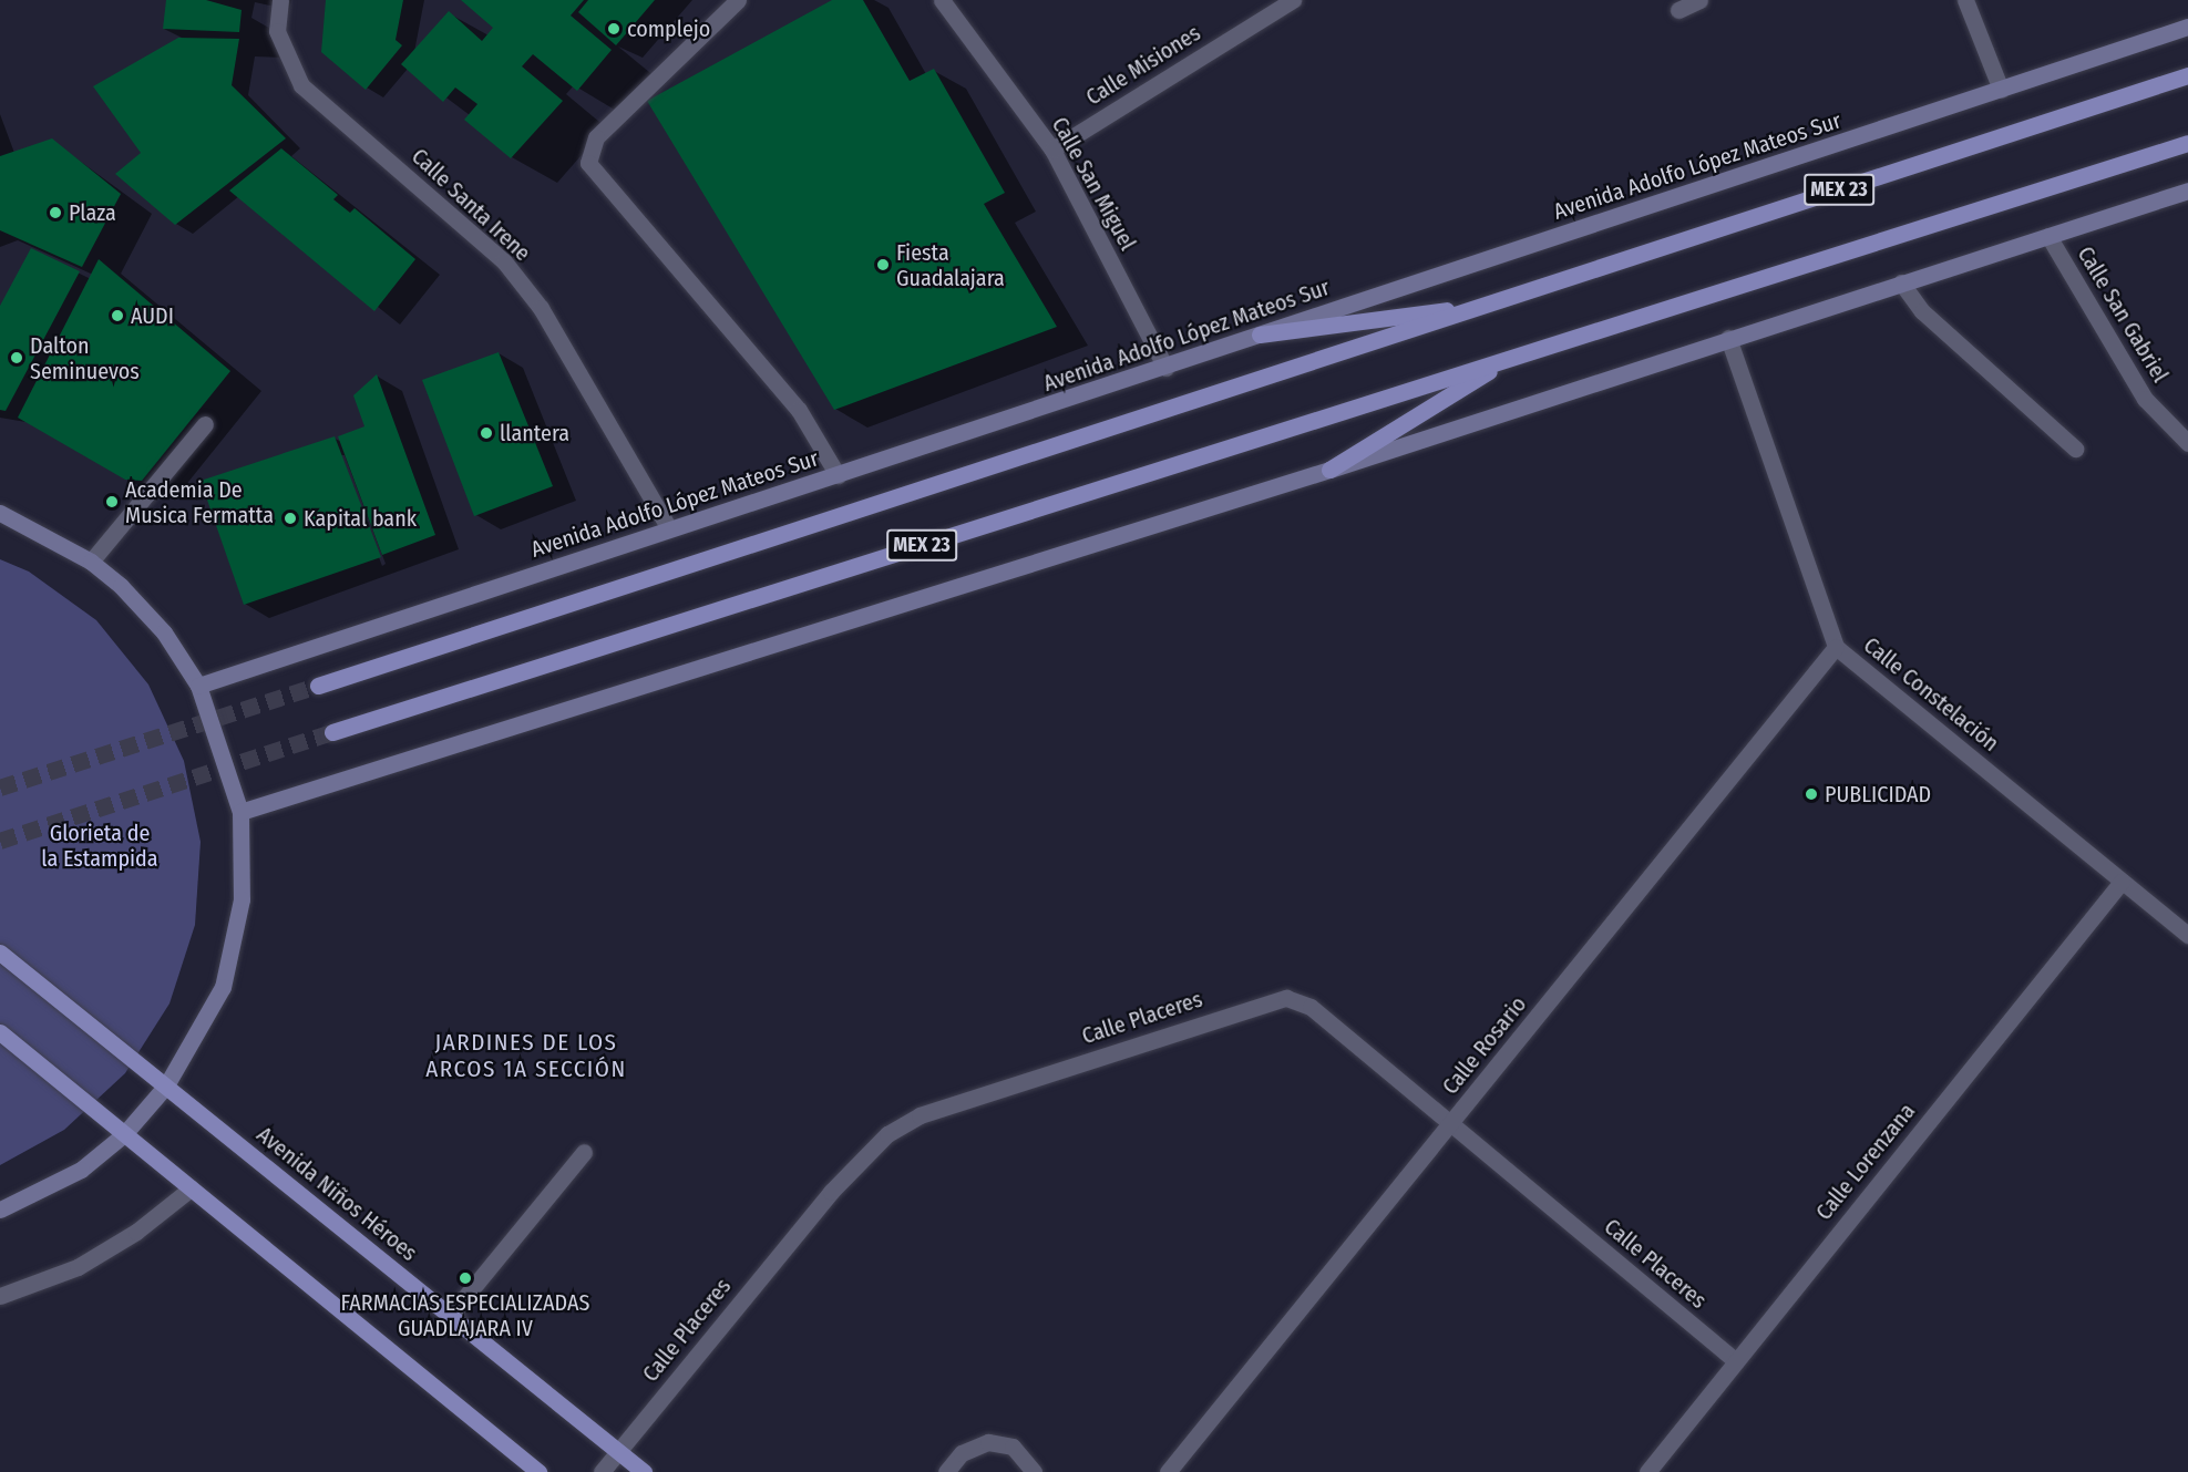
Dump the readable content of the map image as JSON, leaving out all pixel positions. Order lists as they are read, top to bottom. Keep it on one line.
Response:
{"streets":{"main road":["Avenida Adolfo López Mateos Sur","MEX 23","Avenida Niños Héroes"],"street":["Calle Misiones","Calle San Miguel","Calle Santa Irene","Calle San Gabriel","Calle Constelación","Calle Placeres","Calle Rosario","Calle Lorenzana"]},"crossings":[["Calle Misiones","Calle San Miguel"],["Avenida Adolfo López Mateos Sur","Calle San Miguel"],["Avenida Adolfo López Mateos Sur","Calle Santa Irene"],["Calle Constelación","Calle Rosario"],["Calle Constelación","Calle Lorenzana"],["Calle Placeres","Calle Rosario"],["Calle Placeres","Calle Lorenzana"],["Calle Placeres","Avenida Niños Héroes"]],"districts":["JARDINES DE LOS ARCOS 1A SECCIÓN"],"parks":["Glorieta de la Estampida"],"places":["complejo","Plaza","Fiesta Guadalajara","AUDI","Dalton Seminuevos","llantera","Academia De Musica Fermatta","Kapital bank","PUBLICIDAD","FARMACIAS ESPECIALIZADAS GUADLAJARA IV"]}
